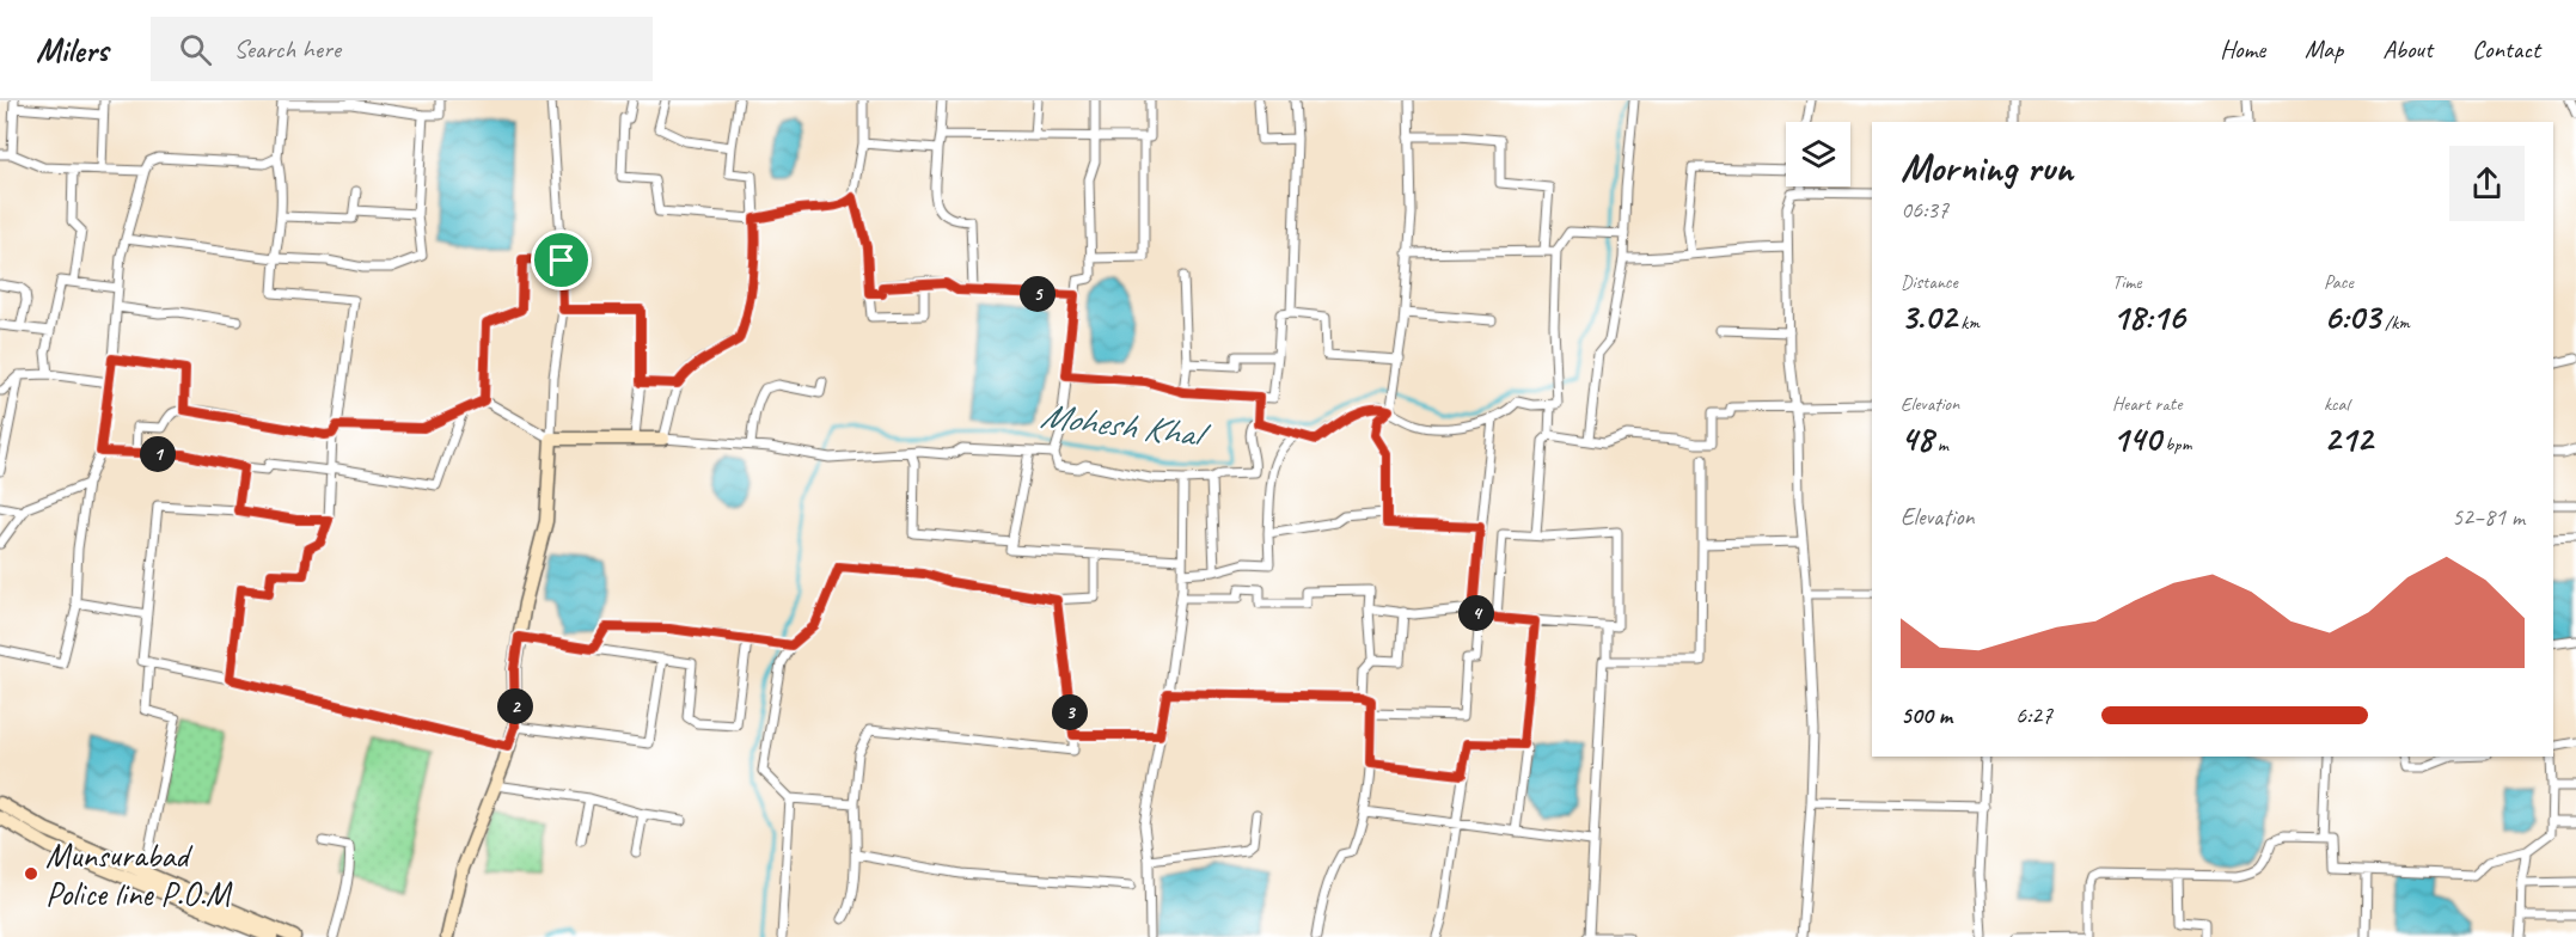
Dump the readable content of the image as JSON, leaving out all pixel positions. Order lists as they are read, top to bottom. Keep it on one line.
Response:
{"water":["Mohesh Khal"],"places":["Munsurabad Police line P.O.M"],"page":{"header":"Milers","search":"Search here","nav":["Home","Map","About","Contact"],"heading":["Morning run","06:37"],"stats":[["Distance","3.02 km"],["Time","18:16"],["Pace","6:03 /km"],["Elevation","48 m"],["Heart rate","140 bpm"],["kcal","212"]],"pins":["5","1","4","2","3"],"chart":["Elevation","52–81 m"],"list":[{"name":"500 m","note":"6:27"}]}}
